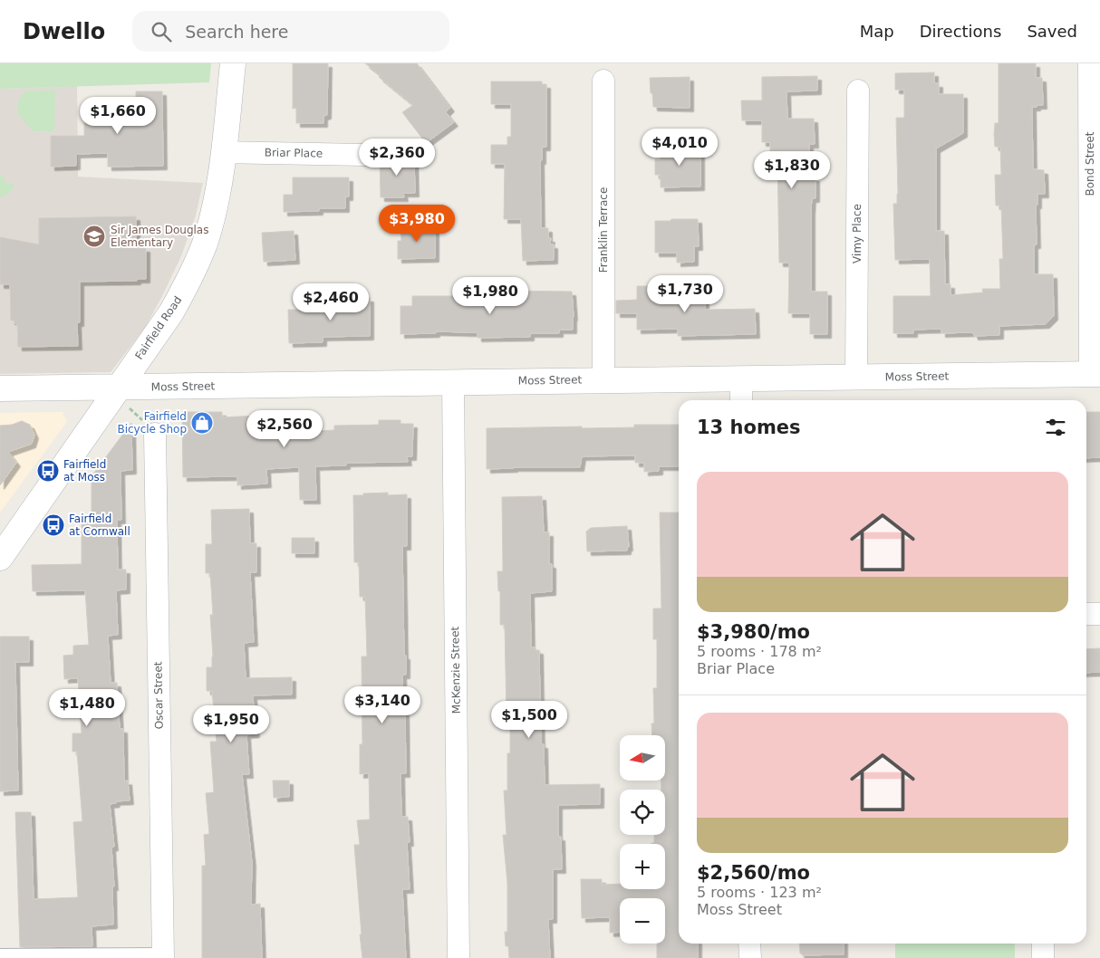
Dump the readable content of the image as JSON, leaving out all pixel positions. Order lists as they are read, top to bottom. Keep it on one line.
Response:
{"streets":{"street":["Briar Place","Bond Street","Franklin Terrace","Vimy Place","Fairfield Road","Moss Street","McKenzie Street","Oscar Street"]},"crossings":[["Briar Place","Fairfield Road"],["Bond Street","Moss Street"],["Franklin Terrace","Moss Street"],["Vimy Place","Moss Street"],["Fairfield Road","Moss Street"],["Moss Street","McKenzie Street"]],"places":{"school or university":["Sir James Douglas Elementary"],"shop":["Fairfield Bicycle Shop"],"bus stop":["Fairfield at Moss","Fairfield at Cornwall"]},"north":"left","page":{"header":"Dwello","search":"Search here","nav":["Map","Directions","Saved"],"price":["$1,660","$4,010","$2,360","$1,830","$3,980","$1,730","$1,980","$2,460","$2,560","$3,140","$1,480","$1,500","$1,950"],"heading":"13 homes","list":[{"name":"$3,980/mo","note":"5 rooms · 178 m² · Briar Place"},{"name":"$2,560/mo","note":"5 rooms · 123 m² · Moss Street"}],"map_buttons":["+","−"]}}
